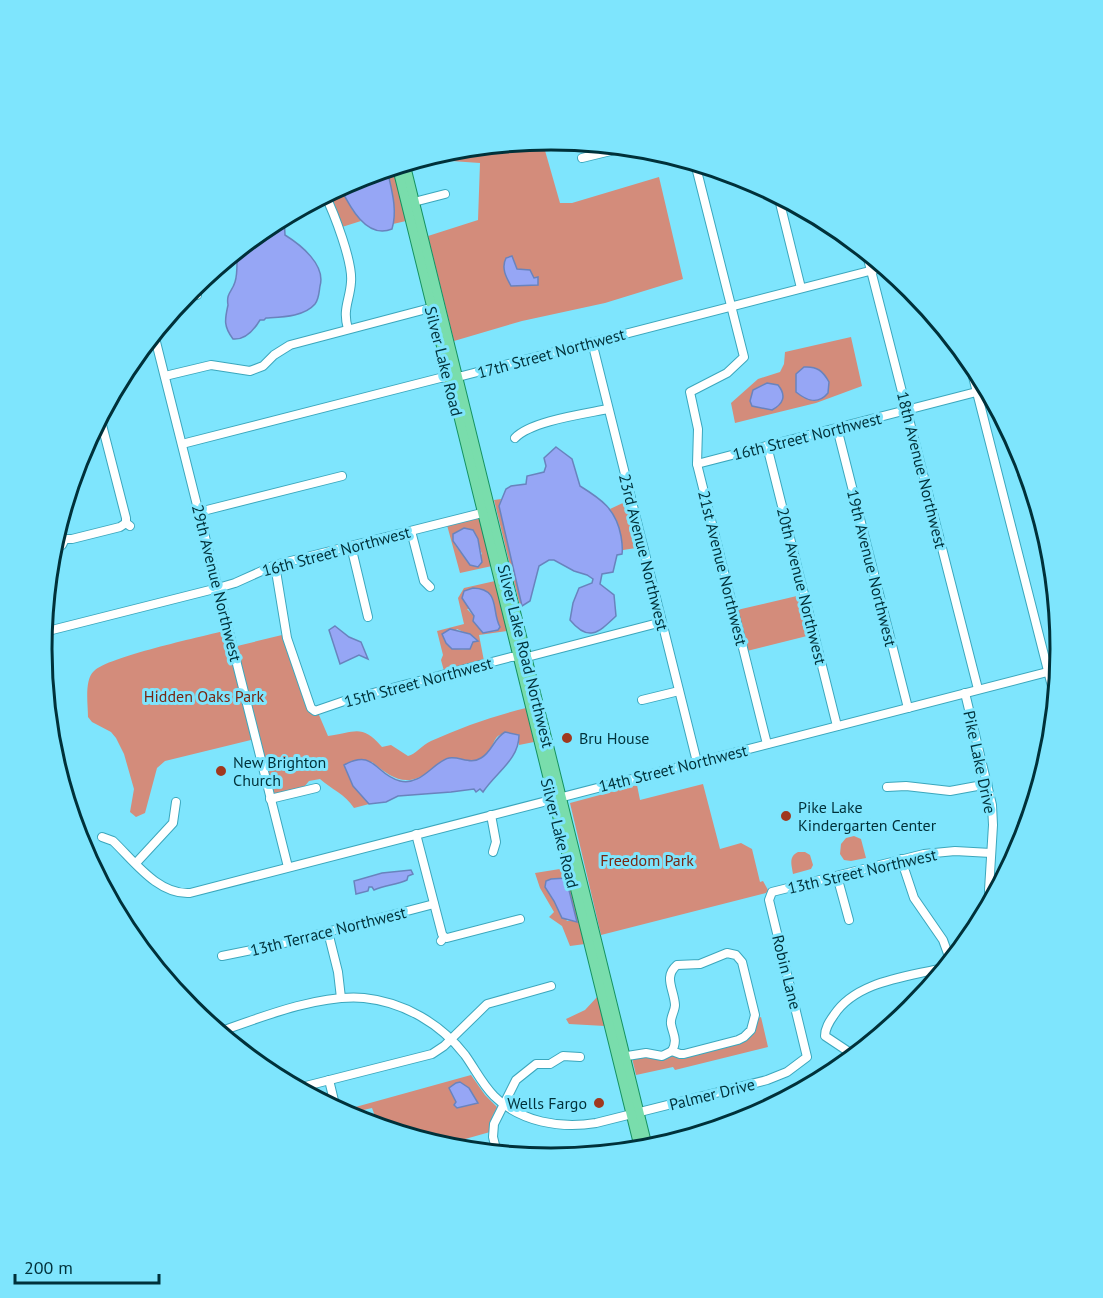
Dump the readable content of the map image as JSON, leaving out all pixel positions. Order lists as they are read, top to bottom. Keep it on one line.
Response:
{"streets":{"main road":["Silver Lake Road"],"street":["17th Street Northwest","16th Street Northwest","18th Avenue Northwest","23rd Avenue Northwest","21st Avenue Northwest","19th Avenue Northwest","29th Avenue Northwest","20th Avenue Northwest","15th Street Northwest","Pike Lake Drive","14th Street Northwest","13th Street Northwest","13th Terrace Northwest","Robin Lane","Palmer Drive"]},"crossings":[["17th Street Northwest","Silver Lake Road"],["17th Street Northwest","18th Avenue Northwest"],["17th Street Northwest","23rd Avenue Northwest"],["17th Street Northwest","21st Avenue Northwest"],["17th Street Northwest","29th Avenue Northwest"],["Silver Lake Road","16th Street Northwest"],["Silver Lake Road","15th Street Northwest"],["Silver Lake Road","14th Street Northwest"],["Silver Lake Road","Palmer Drive"],["16th Street Northwest","18th Avenue Northwest"],["16th Street Northwest","21st Avenue Northwest"],["16th Street Northwest","19th Avenue Northwest"],["16th Street Northwest","29th Avenue Northwest"],["16th Street Northwest","20th Avenue Northwest"],["16th Street Northwest","15th Street Northwest"],["18th Avenue Northwest","14th Street Northwest"],["23rd Avenue Northwest","15th Street Northwest"],["23rd Avenue Northwest","14th Street Northwest"],["21st Avenue Northwest","14th Street Northwest"],["19th Avenue Northwest","14th Street Northwest"],["29th Avenue Northwest","14th Street Northwest"],["20th Avenue Northwest","14th Street Northwest"],["Pike Lake Drive","14th Street Northwest"],["Pike Lake Drive","13th Street Northwest"],["13th Street Northwest","Robin Lane"],["Robin Lane","Palmer Drive"]],"parks":["Hidden Oaks Park","Freedom Park"],"places":["Bru House","New Brighton Church","Pike Lake Kindergarten Center","Wells Fargo"],"scale_bar":"200 m"}
